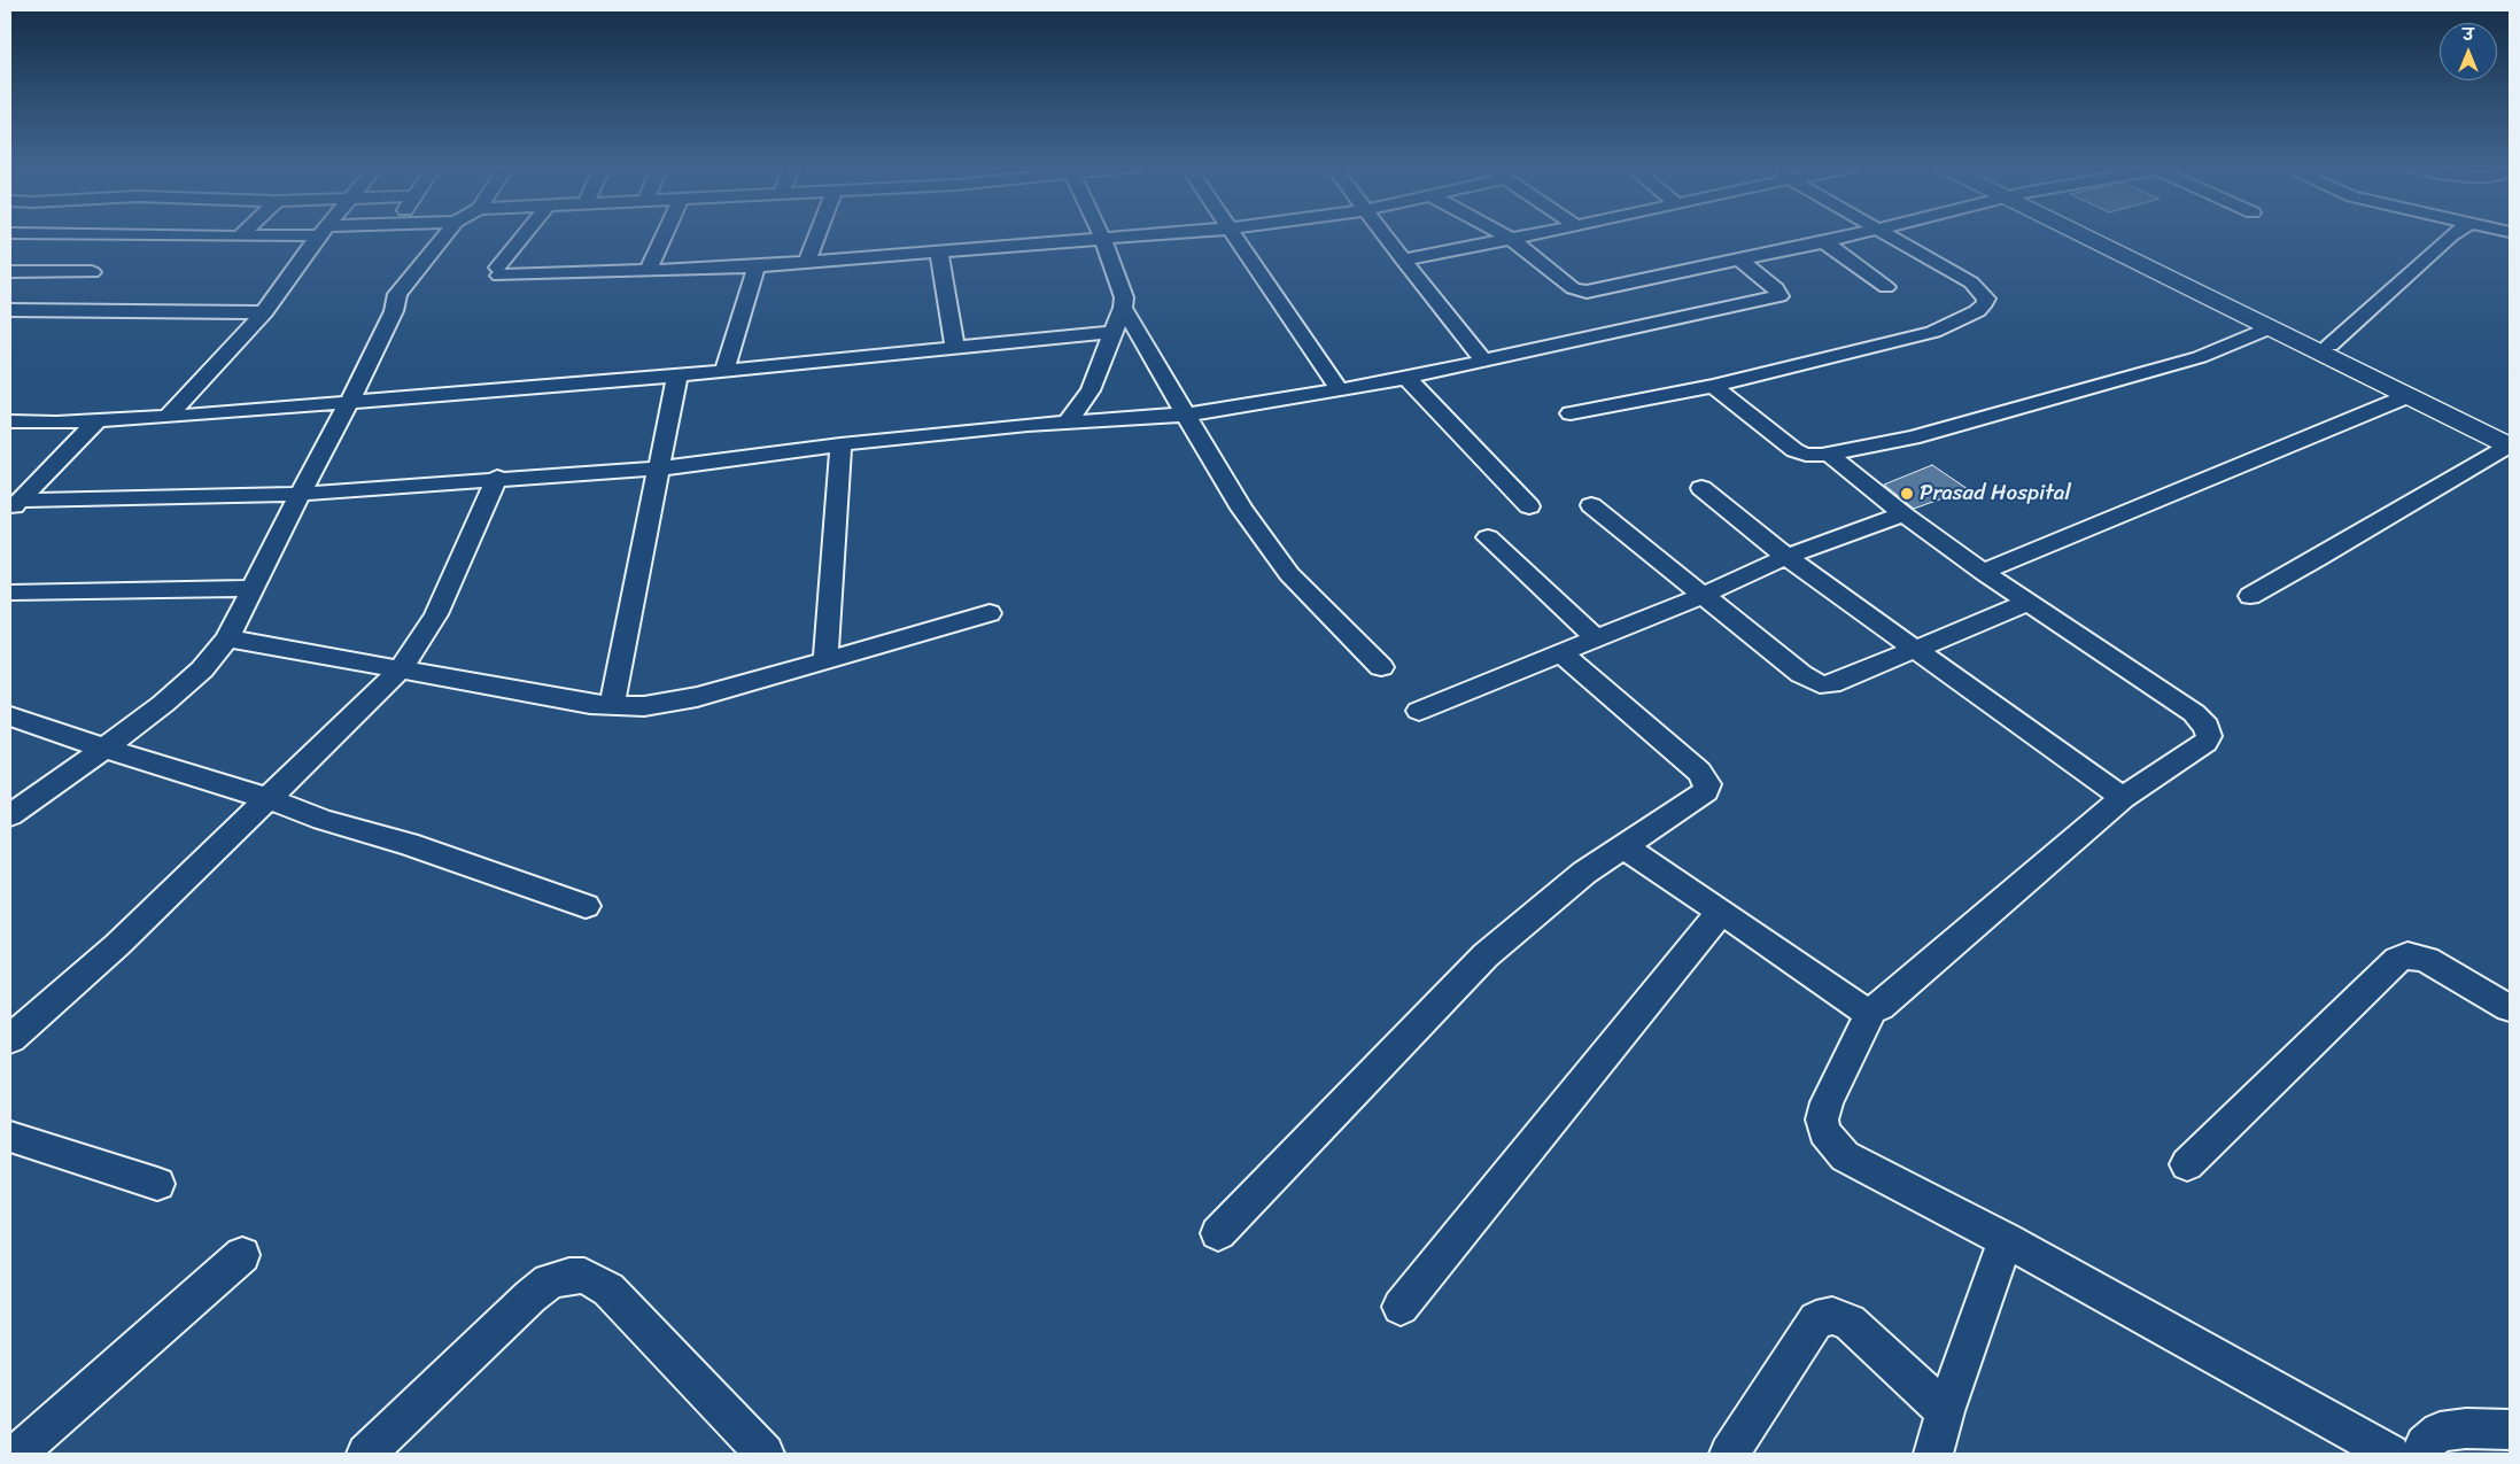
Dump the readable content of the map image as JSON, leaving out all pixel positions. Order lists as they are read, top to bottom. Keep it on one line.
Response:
{"places":["Prasad Hospital"],"north":"top"}
